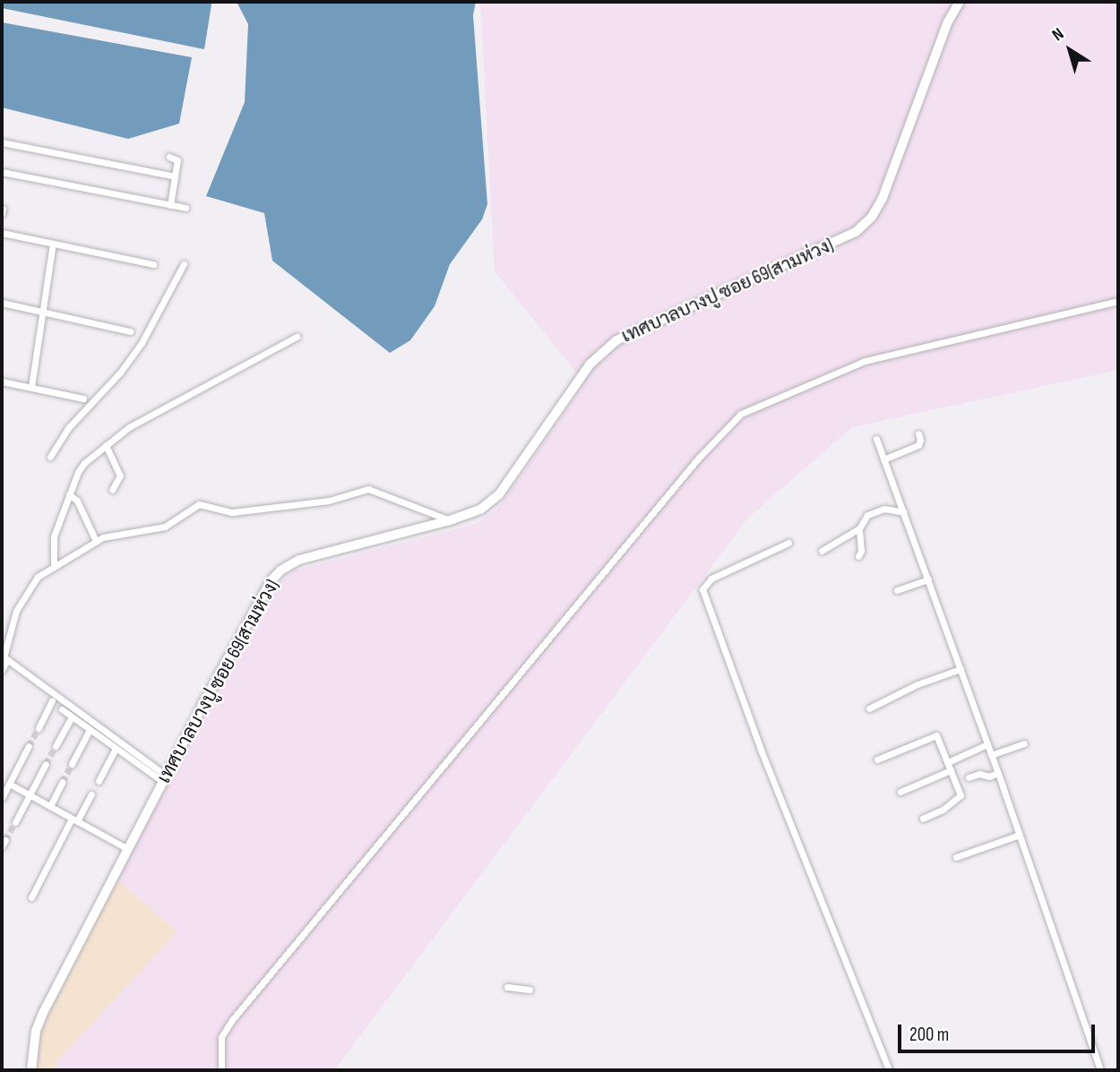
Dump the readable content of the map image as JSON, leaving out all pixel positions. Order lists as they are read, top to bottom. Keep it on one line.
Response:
{"streets":{"street":["เทศบาลบางปู ซอย 69(สามห่วง)"]},"scale_bar":"200 m","north":"top left"}
